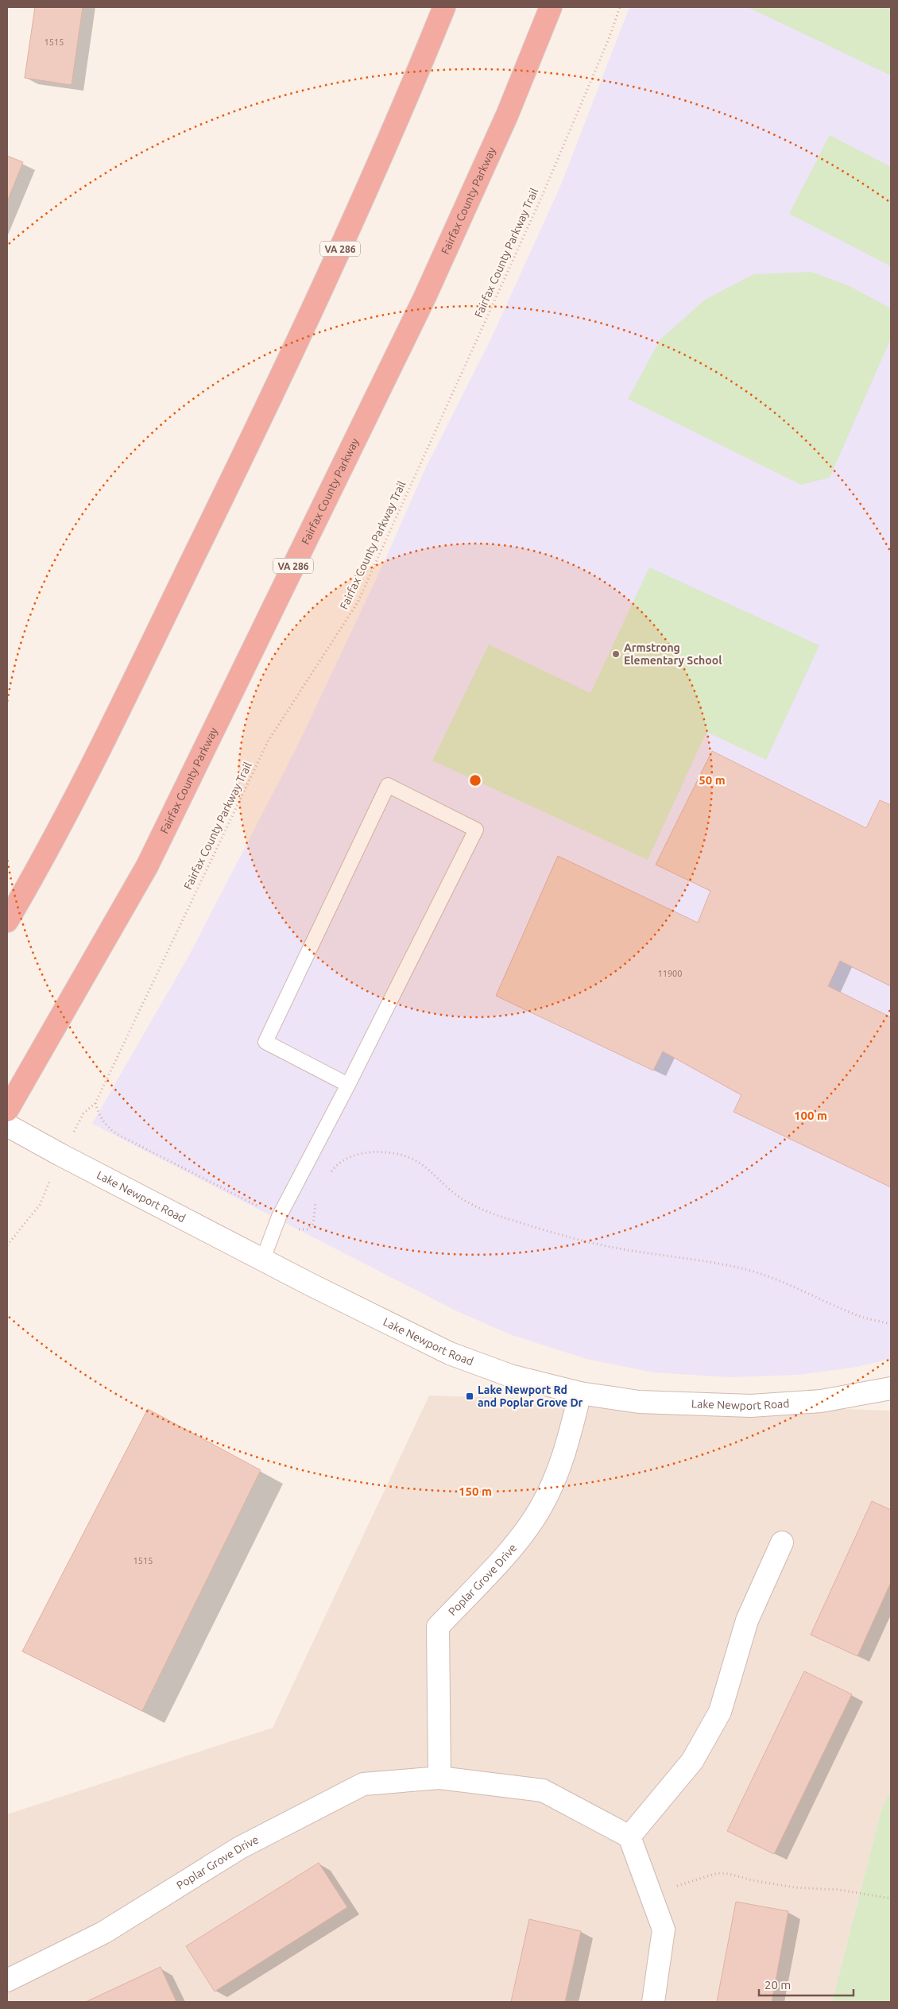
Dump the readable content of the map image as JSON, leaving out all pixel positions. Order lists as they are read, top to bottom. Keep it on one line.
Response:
{"streets":{"highway":["Fairfax County Parkway","VA 286"],"street":["Lake Newport Road","Poplar Grove Drive"],"path":["Fairfax County Parkway Trail"]},"crossings":[["Lake Newport Road","Poplar Grove Drive"]],"places":{"other":["Armstrong Elementary School"],"transit":["Lake Newport Rd and Poplar Grove Dr"]},"house_numbers":["1515","11900","1515"],"scale_bar":"20 m","rings":["50 m","100 m","150 m"]}
